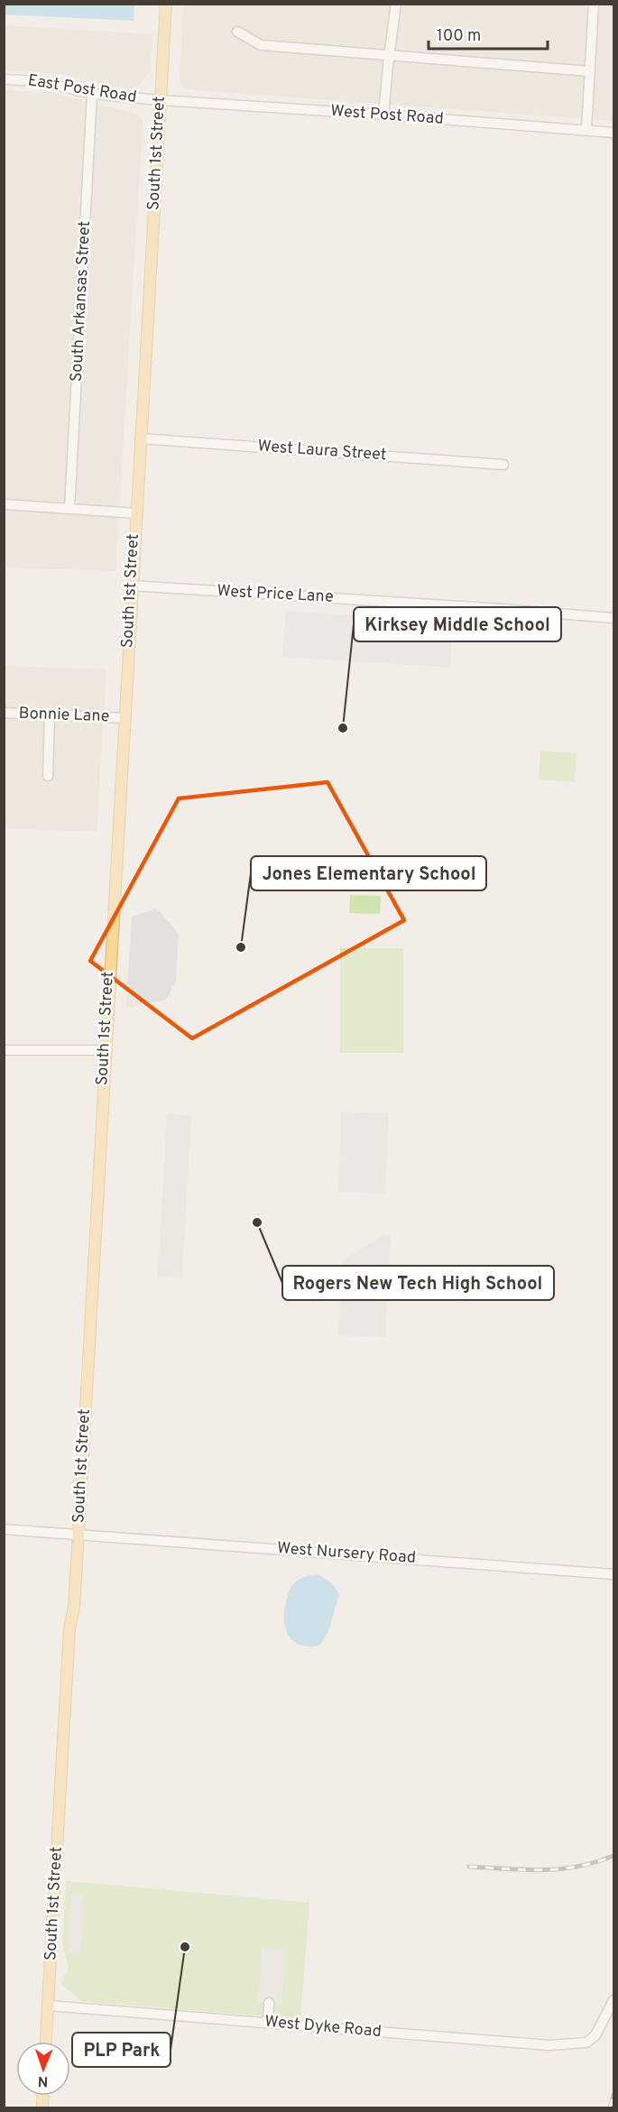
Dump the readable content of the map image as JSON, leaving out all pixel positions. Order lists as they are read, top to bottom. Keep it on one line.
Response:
{"streets":{"main road":["South 1st Street"],"street":["East Post Road","West Post Road","South Arkansas Street","West Laura Street","West Price Lane","Bonnie Lane","West Nursery Road","West Dyke Road"]},"crossings":[["East Post Road","West Post Road"],["East Post Road","South 1st Street"],["East Post Road","South Arkansas Street"],["West Post Road","South 1st Street"],["South 1st Street","West Laura Street"],["South 1st Street","West Price Lane"],["South 1st Street","Bonnie Lane"],["South 1st Street","West Nursery Road"],["South 1st Street","West Dyke Road"]],"places":["Kirksey Middle School","Jones Elementary School","Rogers New Tech High School","PLP Park"],"scale_bar":"100 m","north":"bottom"}
